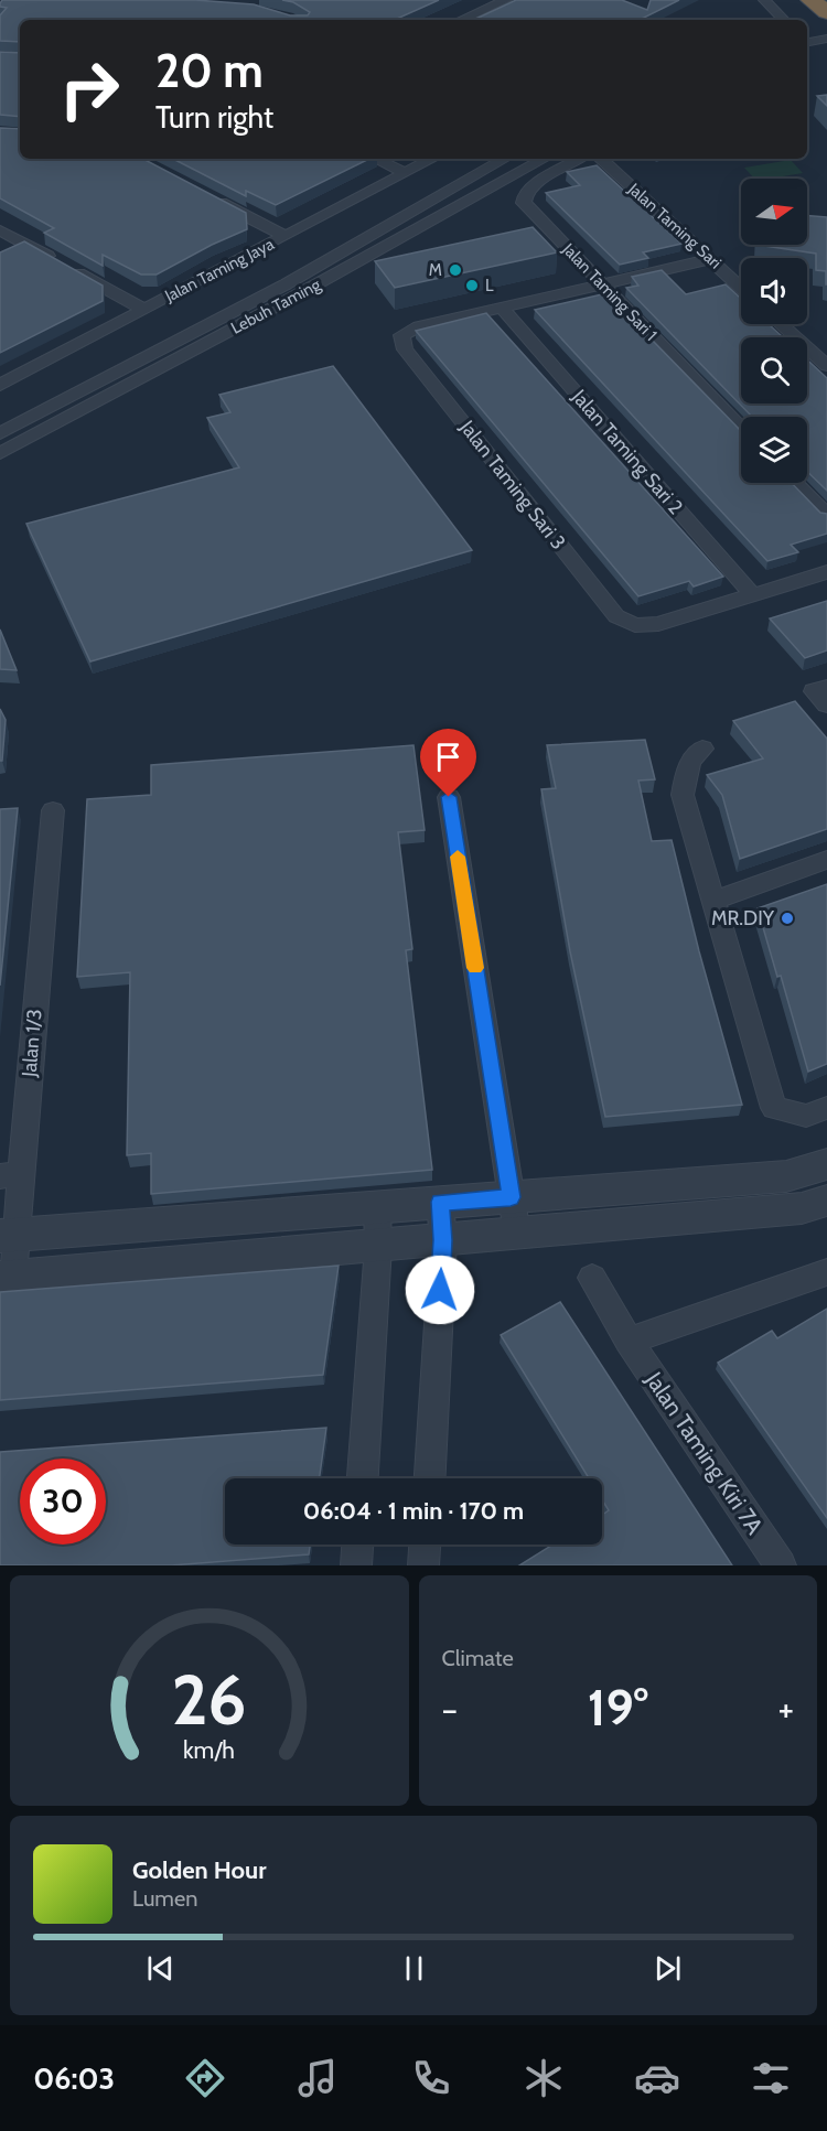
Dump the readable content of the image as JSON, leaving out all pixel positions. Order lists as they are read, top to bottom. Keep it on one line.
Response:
{"streets":{"street":["Jalan Taming Sari","Jalan Taming Jaya","Jalan Taming Sari 1","Lebuh Taming","Jalan Taming Sari 2","Jalan Taming Sari 3","Jalan 1/3","Jalan Taming Kiri 7A"]},"crossings":[["Jalan Taming Sari 2","Jalan Taming Sari 3"]],"places":["M","L","MR.DIY"],"north":"right","page":{"turn":["20 m","Turn right"],"limit":"30","trip":"06:04 · 1 min · 170 m","tile":"Climate","heat":["−","19°","+"],"song":["Golden Hour","Lumen"],"tabs":"06:03","gauge":["26","km/h"]}}
